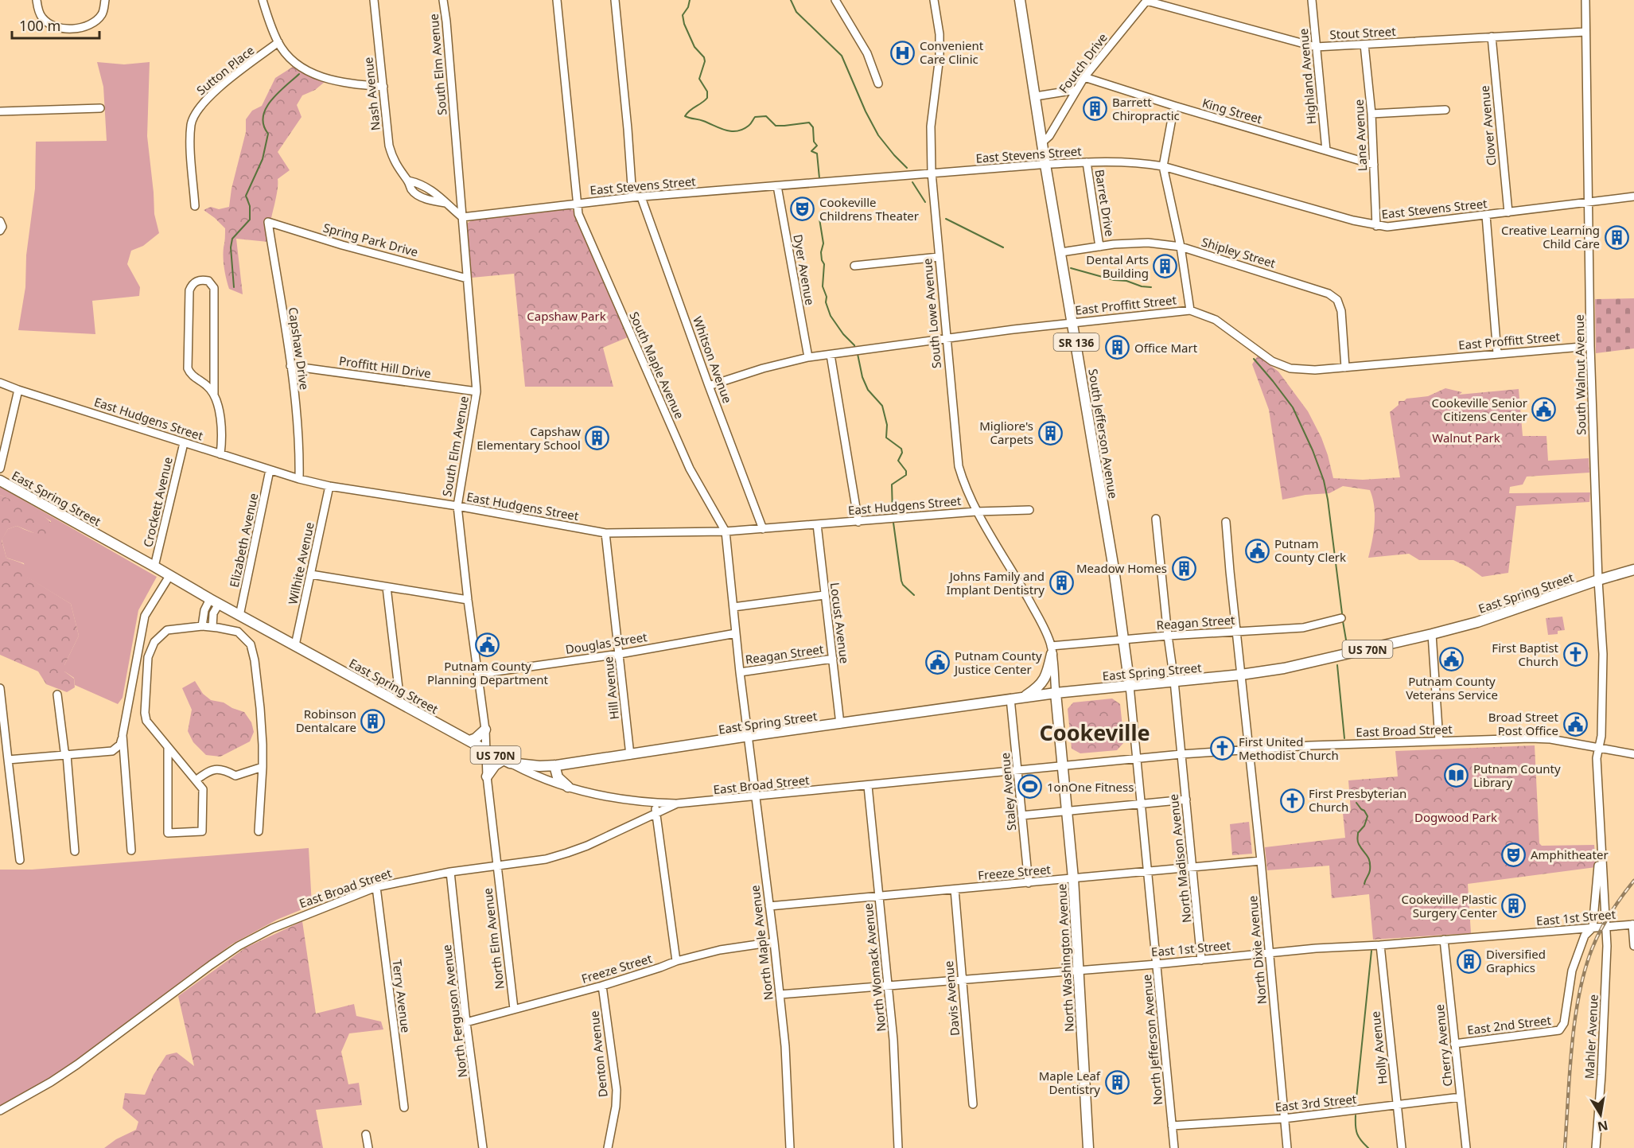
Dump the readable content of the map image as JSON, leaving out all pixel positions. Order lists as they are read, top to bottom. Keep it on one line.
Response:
{"streets":{"main road":["SR 136","South Jefferson Avenue","East Spring Street","US 70N","North Washington Avenue"],"street":["Stout Street","Foutch Drive","South Elm Avenue","Sutton Place","Highland Avenue","Nash Avenue","King Street","Clover Avenue","Lane Avenue","East Stevens Street","Barret Drive","Spring Park Drive","Shipley Street","Dyer Avenue","East Proffitt Street","South Lowe Avenue","Capshaw Drive","Whitson Avenue","South Maple Avenue","Proffitt Hill Drive","South Walnut Avenue","East Hudgens Street","Crockett Avenue","Elizabeth Avenue","Wilhite Avenue","Reagan Street","Locust Avenue","Douglas Street","Hill Avenue","East Broad Street","Staley Avenue","North Madison Avenue","Freeze Street","East 1st Street","North Elm Avenue","North Maple Avenue","North Dixie Avenue","North Womack Avenue","Terry Avenue","Davis Avenue","North Ferguson Avenue","East 2nd Street","Mahler Avenue","North Jefferson Avenue","Cherry Avenue","Holly Avenue","Denton Avenue","East 3rd Street"]},"crossings":[["Stout Street","Foutch Drive"],["Stout Street","Highland Avenue"],["Stout Street","Clover Avenue"],["Stout Street","Lane Avenue"],["Stout Street","South Walnut Avenue"],["Foutch Drive","King Street"],["Foutch Drive","South Jefferson Avenue"],["South Elm Avenue","Nash Avenue"],["South Elm Avenue","East Stevens Street"],["South Elm Avenue","Spring Park Drive"],["South Elm Avenue","Proffitt Hill Drive"],["South Elm Avenue","East Hudgens Street"],["South Elm Avenue","East Spring Street"],["South Elm Avenue","Douglas Street"],["South Elm Avenue","East Broad Street"],["South Elm Avenue","North Elm Avenue"],["Highland Avenue","King Street"],["Nash Avenue","East Stevens Street"],["King Street","Lane Avenue"],["Clover Avenue","East Stevens Street"],["Lane Avenue","East Stevens Street"],["East Stevens Street","Barret Drive"],["East Stevens Street","Dyer Avenue"],["East Stevens Street","South Lowe Avenue"],["East Stevens Street","Whitson Avenue"],["East Stevens Street","South Maple Avenue"],["East Stevens Street","South Walnut Avenue"],["East Stevens Street","South Jefferson Avenue"],["Barret Drive","Shipley Street"],["Spring Park Drive","Capshaw Drive"],["Shipley Street","East Proffitt Street"],["Shipley Street","South Jefferson Avenue"],["Dyer Avenue","East Proffitt Street"],["East Proffitt Street","South Lowe Avenue"],["East Proffitt Street","Whitson Avenue"],["East Proffitt Street","South Walnut Avenue"],["East Proffitt Street","South Jefferson Avenue"],["South Lowe Avenue","East Hudgens Street"],["South Lowe Avenue","East Spring Street"],["South Lowe Avenue","Reagan Street"],["South Lowe Avenue","North Washington Avenue"],["Capshaw Drive","Proffitt Hill Drive"],["Capshaw Drive","East Hudgens Street"],["Whitson Avenue","East Hudgens Street"],["South Maple Avenue","East Hudgens Street"],["South Maple Avenue","East Spring Street"],["South Maple Avenue","Reagan Street"],["South Maple Avenue","Douglas Street"],["South Maple Avenue","North Maple Avenue"],["South Walnut Avenue","East Spring Street"],["South Walnut Avenue","US 70N"],["South Walnut Avenue","East Broad Street"],["South Walnut Avenue","Mahler Avenue"],["East Hudgens Street","Crockett Avenue"],["East Hudgens Street","Elizabeth Avenue"],["East Hudgens Street","Wilhite Avenue"],["East Hudgens Street","Locust Avenue"],["East Hudgens Street","Hill Avenue"],["South Jefferson Avenue","East Spring Street"],["South Jefferson Avenue","Reagan Street"],["South Jefferson Avenue","East Broad Street"],["South Jefferson Avenue","North Jefferson Avenue"],["East Spring Street","Crockett Avenue"],["East Spring Street","Elizabeth Avenue"],["East Spring Street","Wilhite Avenue"],["East Spring Street","Locust Avenue"],["East Spring Street","US 70N"],["East Spring Street","Hill Avenue"],["East Spring Street","Staley Avenue"],["East Spring Street","North Madison Avenue"],["East Spring Street","North Maple Avenue"],["East Spring Street","North Dixie Avenue"],["East Spring Street","North Washington Avenue"],["Reagan Street","Locust Avenue"],["Reagan Street","North Madison Avenue"],["Reagan Street","North Dixie Avenue"],["Douglas Street","Hill Avenue"],["East Broad Street","Staley Avenue"],["East Broad Street","North Madison Avenue"],["East Broad Street","North Elm Avenue"],["East Broad Street","North Maple Avenue"],["East Broad Street","North Dixie Avenue"],["East Broad Street","North Washington Avenue"],["East Broad Street","North Womack Avenue"],["East Broad Street","Terry Avenue"],["East Broad Street","North Ferguson Avenue"],["East Broad Street","North Jefferson Avenue"],["Staley Avenue","Freeze Street"],["North Madison Avenue","Freeze Street"],["North Madison Avenue","East 1st Street"],["Freeze Street","North Elm Avenue"],["Freeze Street","North Maple Avenue"],["Freeze Street","North Dixie Avenue"],["Freeze Street","North Washington Avenue"],["Freeze Street","North Womack Avenue"],["Freeze Street","Davis Avenue"],["Freeze Street","North Ferguson Avenue"],["Freeze Street","North Jefferson Avenue"],["Freeze Street","Denton Avenue"],["East 1st Street","North Maple Avenue"],["East 1st Street","North Dixie Avenue"],["East 1st Street","North Washington Avenue"],["East 1st Street","North Womack Avenue"],["East 1st Street","Davis Avenue"],["East 1st Street","East 2nd Street"],["East 1st Street","Mahler Avenue"],["East 1st Street","North Jefferson Avenue"],["East 1st Street","Cherry Avenue"],["East 1st Street","Holly Avenue"],["North Dixie Avenue","East 3rd Street"],["East 2nd Street","Cherry Avenue"],["North Jefferson Avenue","East 3rd Street"],["Cherry Avenue","East 3rd Street"],["Holly Avenue","East 3rd Street"]],"districts":["Cookeville"],"parks":["Capshaw Park","Walnut Park","Dogwood Park"],"places":{"hospital":["Convenient Care Clinic"],"building":["Barrett Chiropractic","Creative Learning Child Care","Dental Arts Building","Office Mart","Migliore's Carpets","Capshaw Elementary School","Meadow Homes","Johns Family and Implant Dentistry","Robinson Dentalcare","Cookeville Plastic Surgery Center","Diversified Graphics","Maple Leaf Dentistry"],"theatre":["Cookeville Childrens Theater","Amphitheater"],"public building":["Cookeville Senior Citizens Center","Putnam County Clerk","Putnam County Planning Department","Putnam County Veterans Service","Putnam County Justice Center","Broad Street Post Office"],"church":["First Baptist Church","First United Methodist Church","First Presbyterian Church"],"library":["Putnam County Library"],"sports":["1onOne Fitness"]},"scale_bar":"100 m","north":"bottom"}
